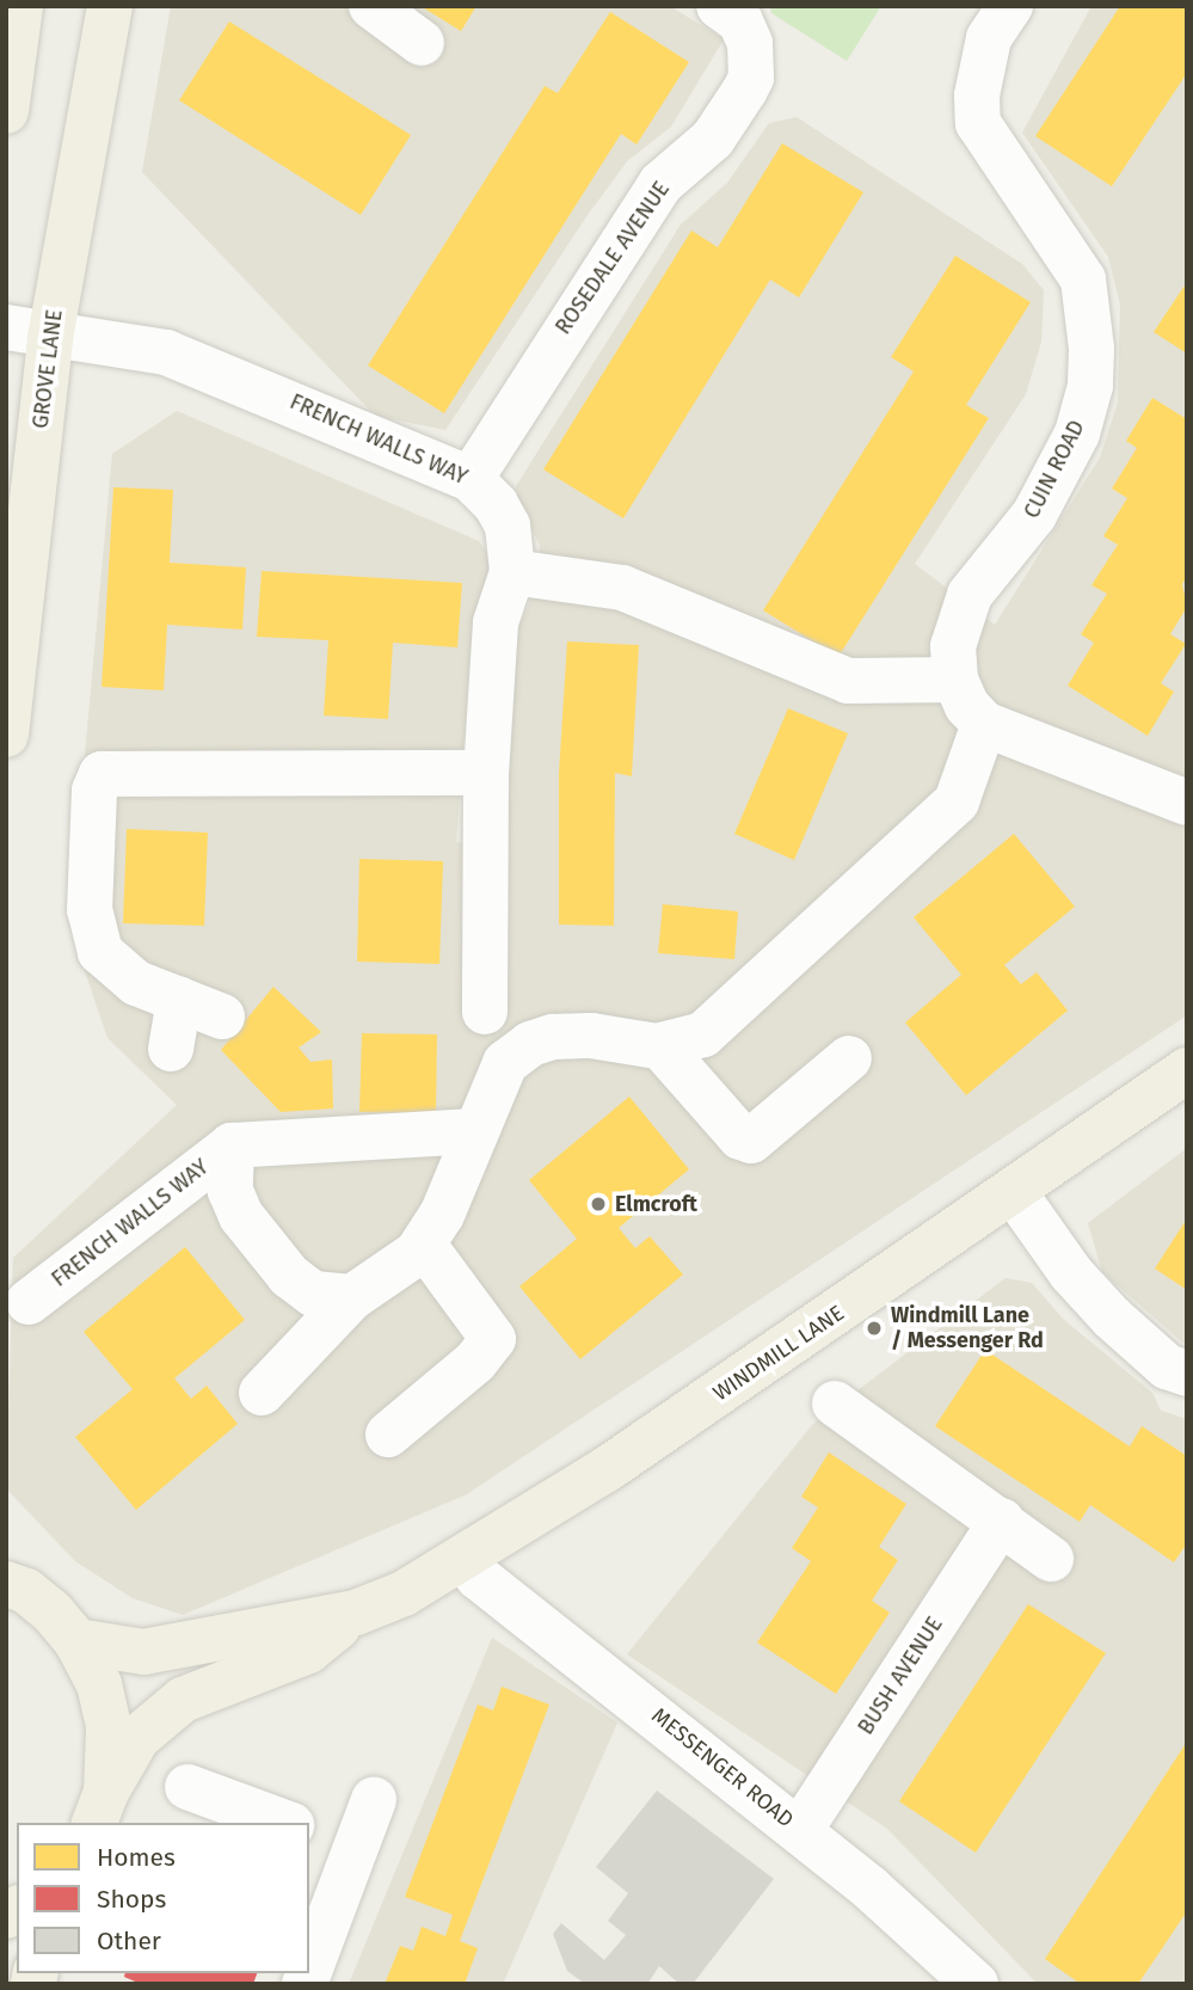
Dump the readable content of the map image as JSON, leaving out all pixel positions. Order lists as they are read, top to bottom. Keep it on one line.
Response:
{"streets":{"main road":["GROVE LANE","WINDMILL LANE"],"street":["ROSEDALE AVENUE","FRENCH WALLS WAY","CUIN ROAD","BUSH AVENUE","MESSENGER ROAD"]},"crossings":[["ROSEDALE AVENUE","FRENCH WALLS WAY"],["GROVE LANE","FRENCH WALLS WAY"],["WINDMILL LANE","MESSENGER ROAD"],["BUSH AVENUE","MESSENGER ROAD"]],"places":["Elmcroft","Windmill Lane / Messenger Rd"],"legend":["Homes","Shops","Other"]}
